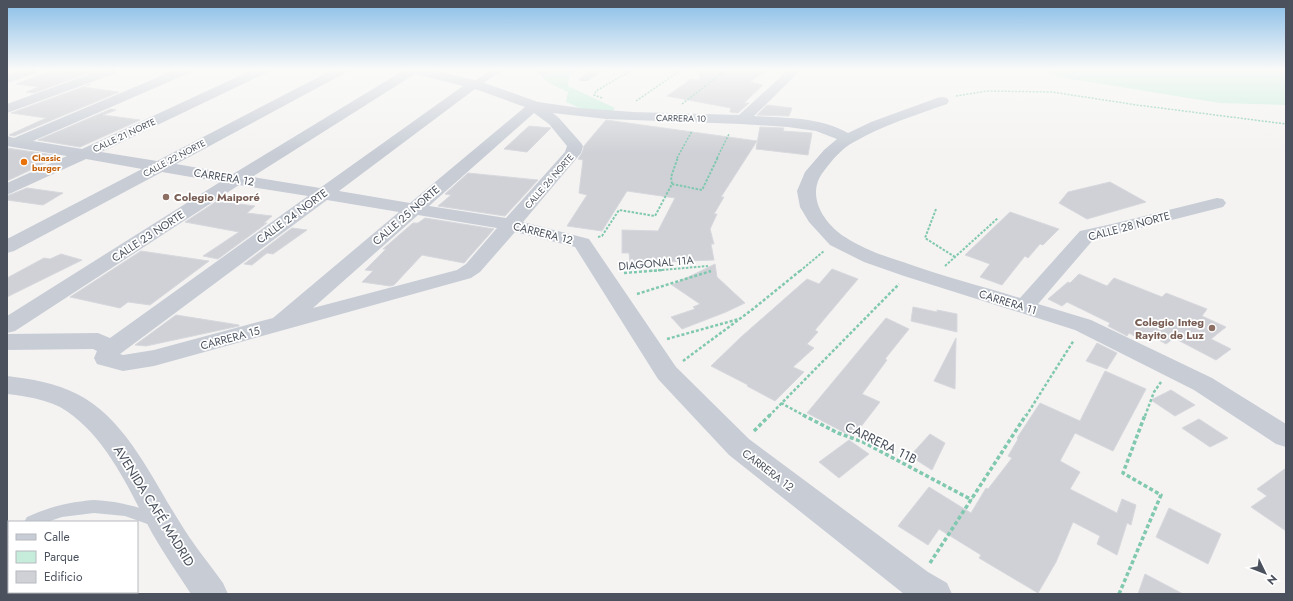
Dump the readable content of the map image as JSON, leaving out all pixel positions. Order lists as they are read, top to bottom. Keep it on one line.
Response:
{"streets":{"street":["CARRERA 10","CALLE 21 NORTE","CALLE 22 NORTE","CARRERA 12","CALLE 26 NORTE","CALLE 25 NORTE","CALLE 24 NORTE","CALLE 28 NORTE","CALLE 23 NORTE","CARRERA 11","CARRERA 15","AVENIDA CAFÉ MADRID"],"path":["DIAGONAL 11A","CARRERA 11B"]},"crossings":[["CARRERA 10","CALLE 26 NORTE"],["CARRERA 10","CALLE 25 NORTE"],["CARRERA 10","CARRERA 11"],["CALLE 21 NORTE","CARRERA 12"],["CALLE 22 NORTE","CARRERA 12"],["CARRERA 12","CALLE 26 NORTE"],["CARRERA 12","CALLE 25 NORTE"],["CARRERA 12","CALLE 24 NORTE"],["CARRERA 12","CALLE 23 NORTE"],["CARRERA 12","DIAGONAL 11A"],["CALLE 26 NORTE","CALLE 25 NORTE"],["CALLE 26 NORTE","CARRERA 15"],["CALLE 25 NORTE","CARRERA 15"],["CALLE 24 NORTE","CARRERA 15"],["CALLE 28 NORTE","CARRERA 11"]],"places":["Classic burger","Colegio Maiporé","Colegio Integ Rayito de Luz"],"legend":["Calle","Parque","Edificio"],"north":"bottom right"}
